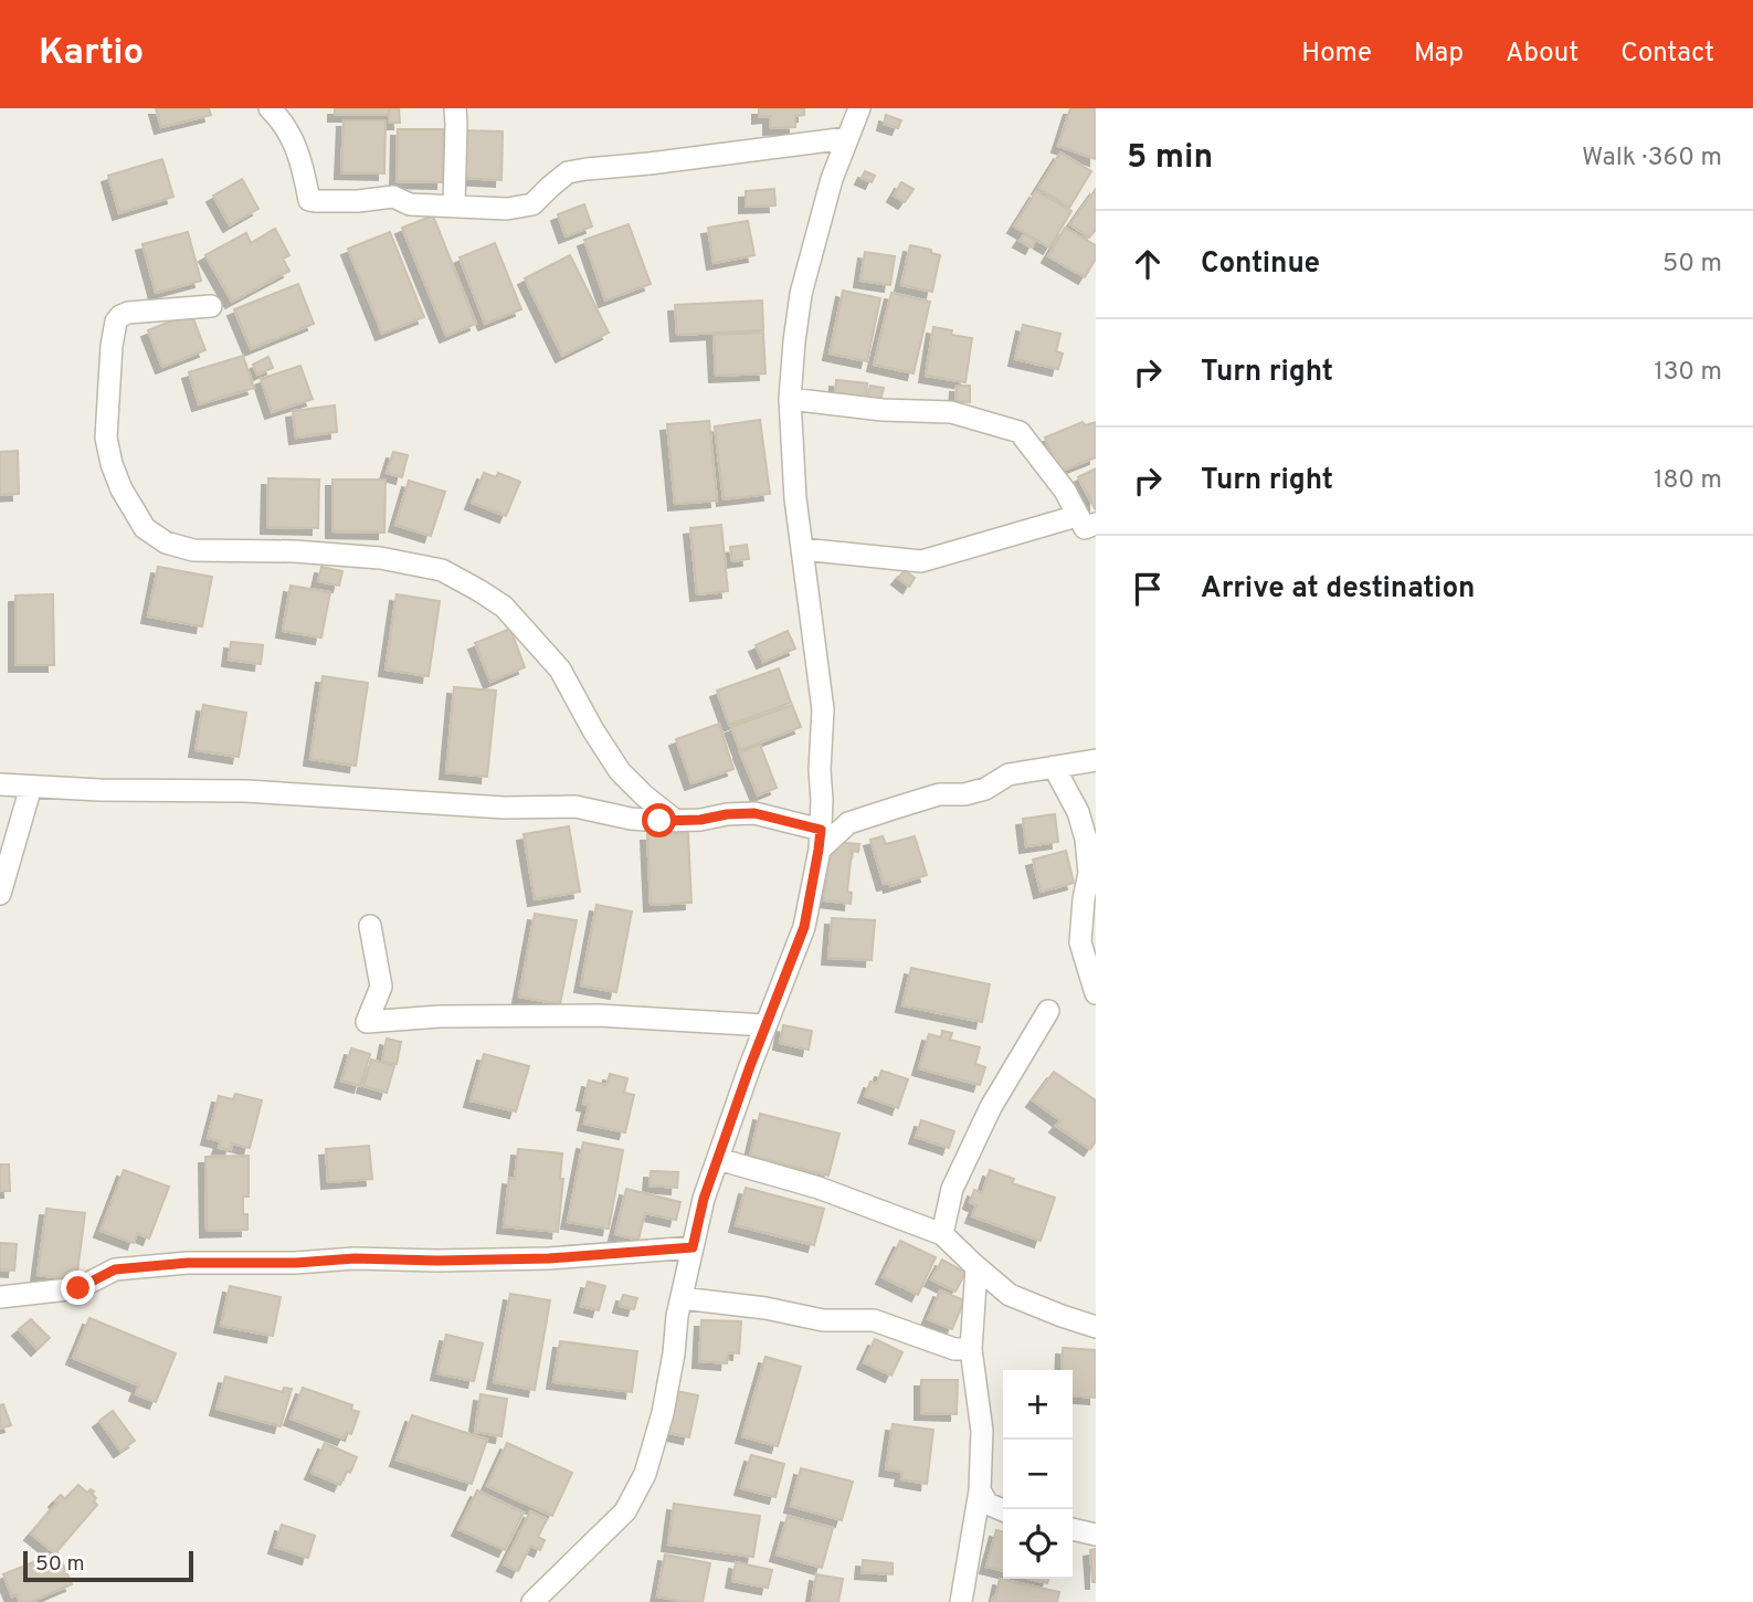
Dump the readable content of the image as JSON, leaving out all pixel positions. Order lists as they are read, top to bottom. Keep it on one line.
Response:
{"scale_bar":"50 m","page":{"header":"Kartio","nav":["Home","Map","About","Contact"],"heading":["5 min","Walk · 360 m"],"list":[["Continue","50 m"],["Turn right","130 m"],["Turn right","180 m"],"Arrive at destination"],"map_buttons":["+","−"],"scale":"50 m"}}
